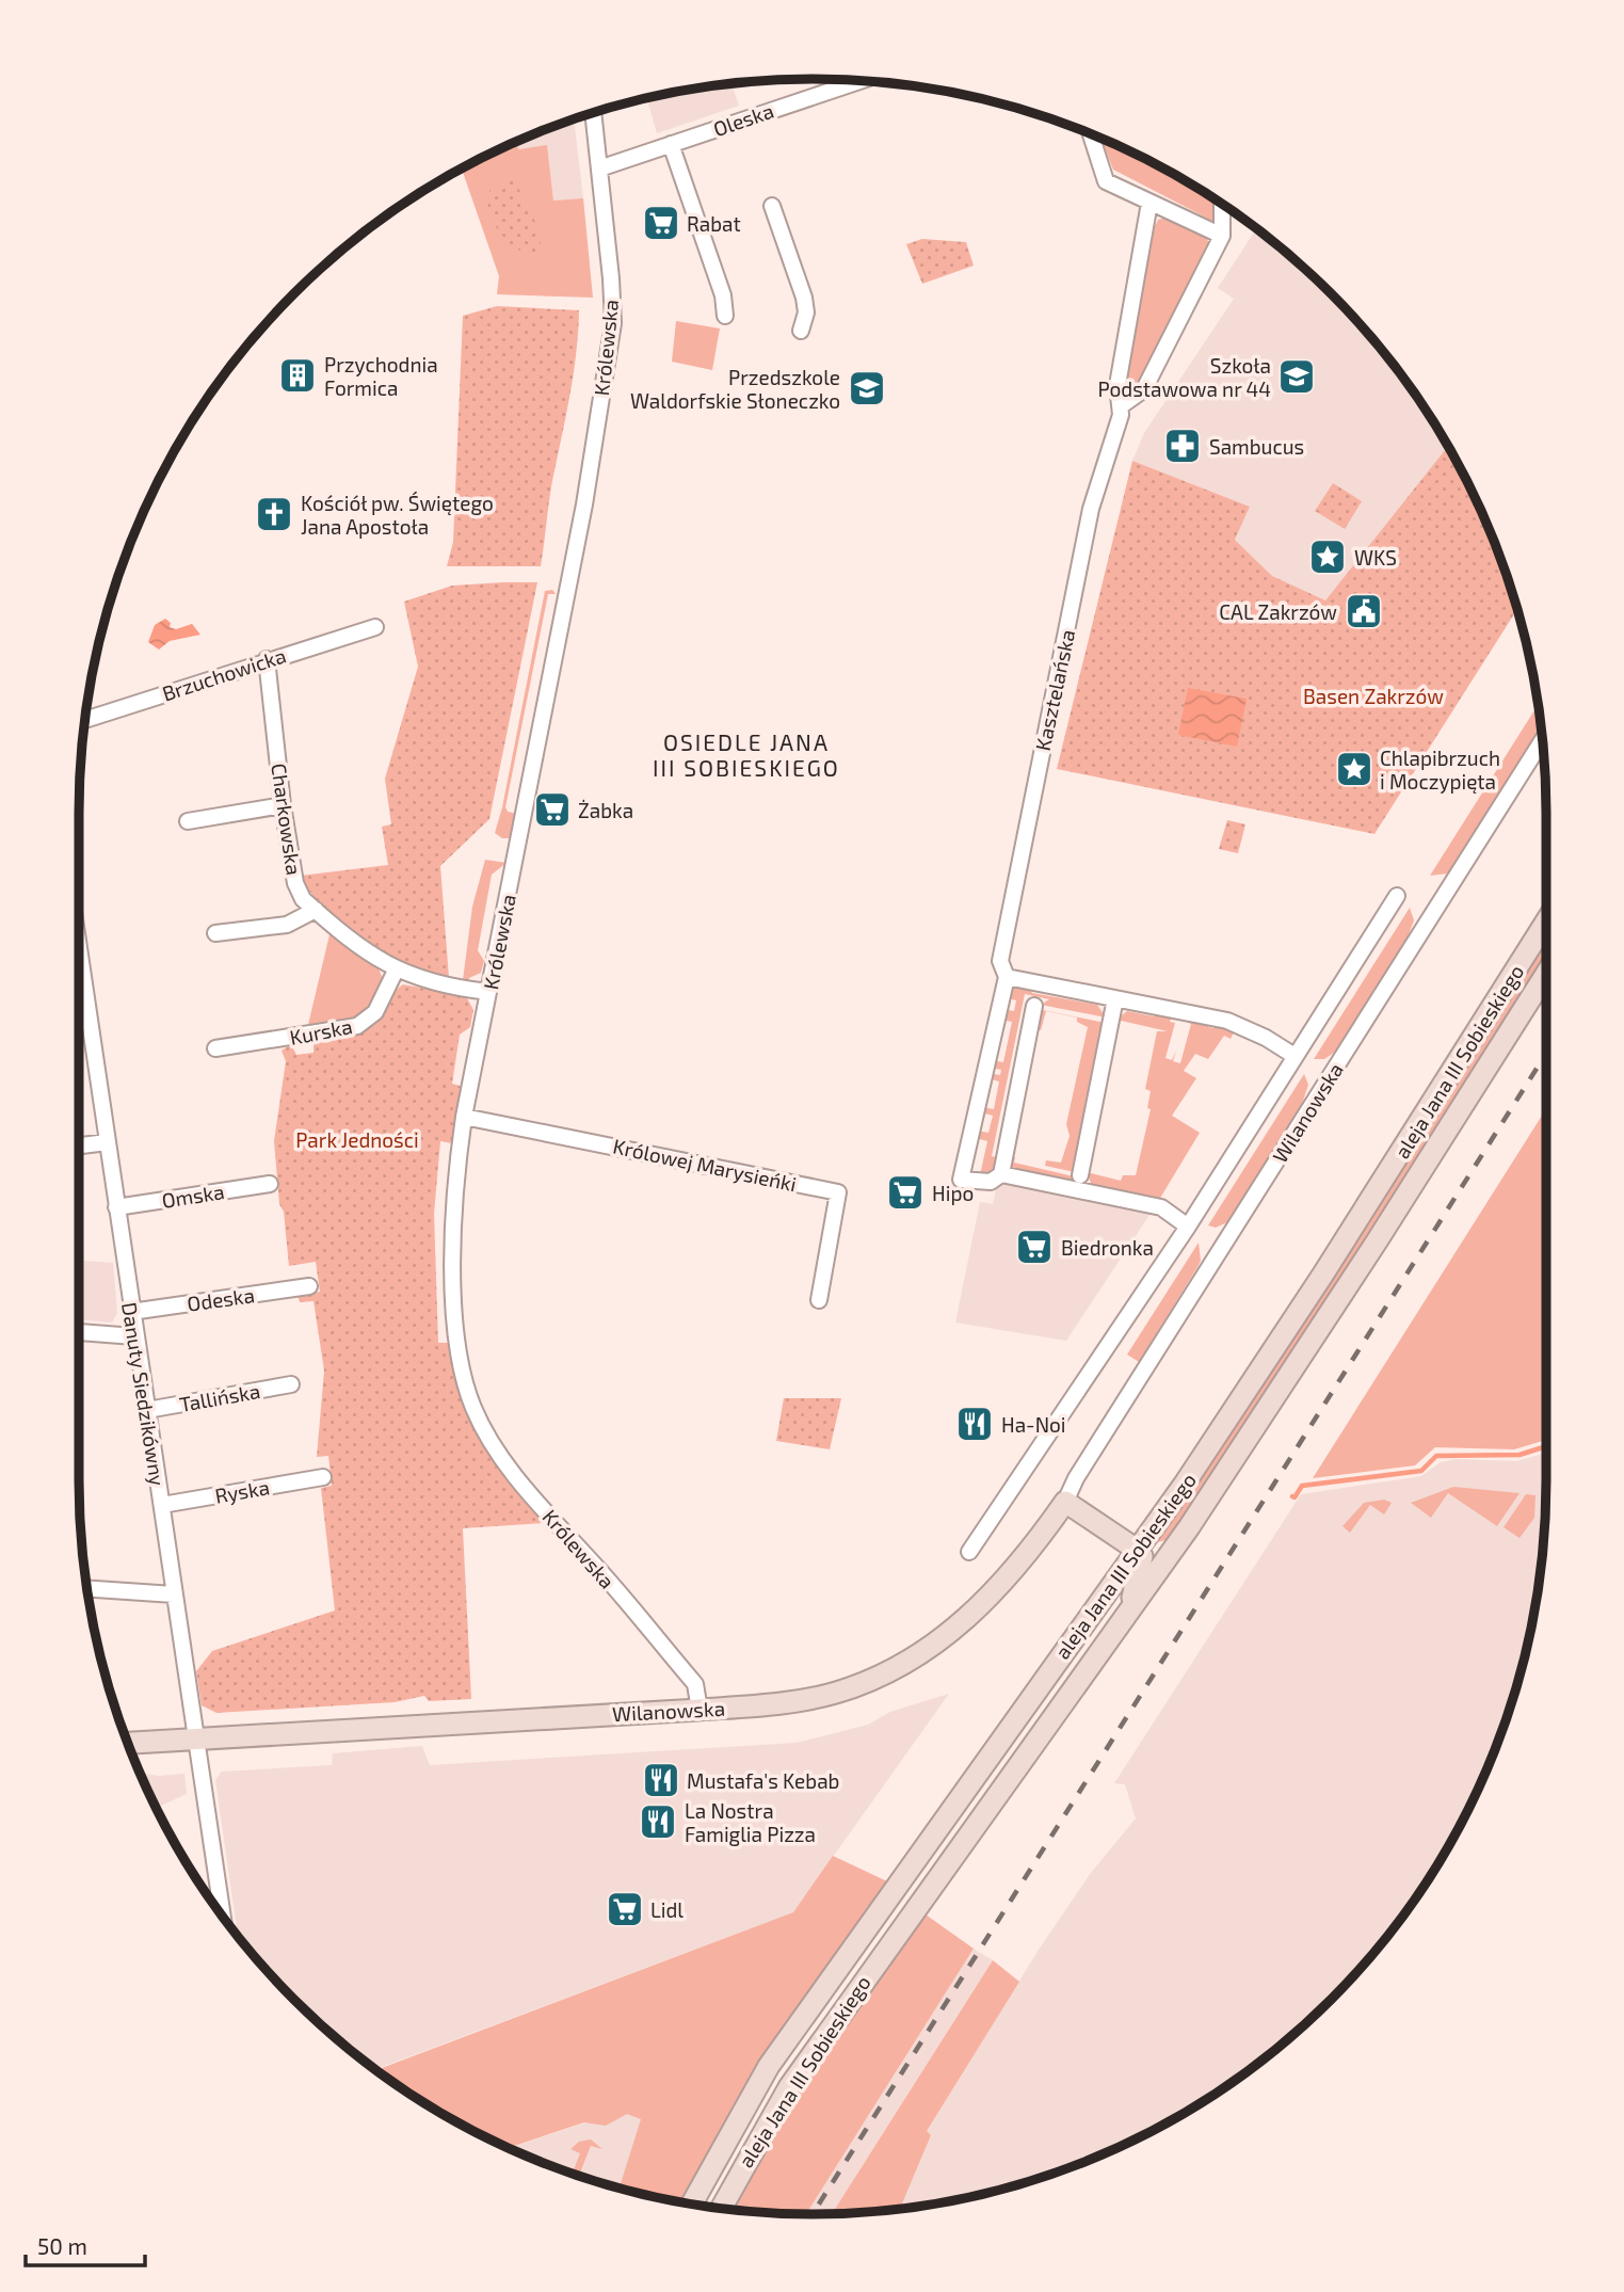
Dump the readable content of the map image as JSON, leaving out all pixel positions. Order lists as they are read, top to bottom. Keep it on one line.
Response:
{"streets":{"main road":["aleja Jana III Sobieskiego","Wilanowska"],"street":["Oleska","Królewska","Brzuchowicka","Kasztelańska","Charkowska","Kurska","Królowej Marysieńki","Omska","Odeska","Danuty Siedzikówny","Tallińska","Ryska"]},"crossings":[["Oleska","Królewska"],["Królewska","Charkowska"],["Królewska","Wilanowska"],["Królewska","Królowej Marysieńki"],["Brzuchowicka","Charkowska"],["Charkowska","Kurska"],["Wilanowska","Danuty Siedzikówny"],["Omska","Danuty Siedzikówny"],["Odeska","Danuty Siedzikówny"],["Danuty Siedzikówny","Tallińska"],["Danuty Siedzikówny","Ryska"]],"districts":["OSIEDLE JANA III SOBIESKIEGO"],"parks":["Basen Zakrzów","Park Jedności"],"places":{"supermarket":["Rabat","Żabka","Hipo","Biedronka","Lidl"],"building":["Przychodnia Formica"],"school or university":["Szkoła Podstawowa nr 44","Przedszkole Waldorfskie Słoneczko"],"pharmacy":["Sambucus"],"church":["Kościół pw. Świętego Jana Apostoła"],"place":["WKS","Chlapibrzuch i Moczypięta"],"public building":["CAL Zakrzów"],"restaurant":["Ha-Noi","Mustafa's Kebab","La Nostra Famiglia Pizza"]},"scale_bar":"50 m"}
